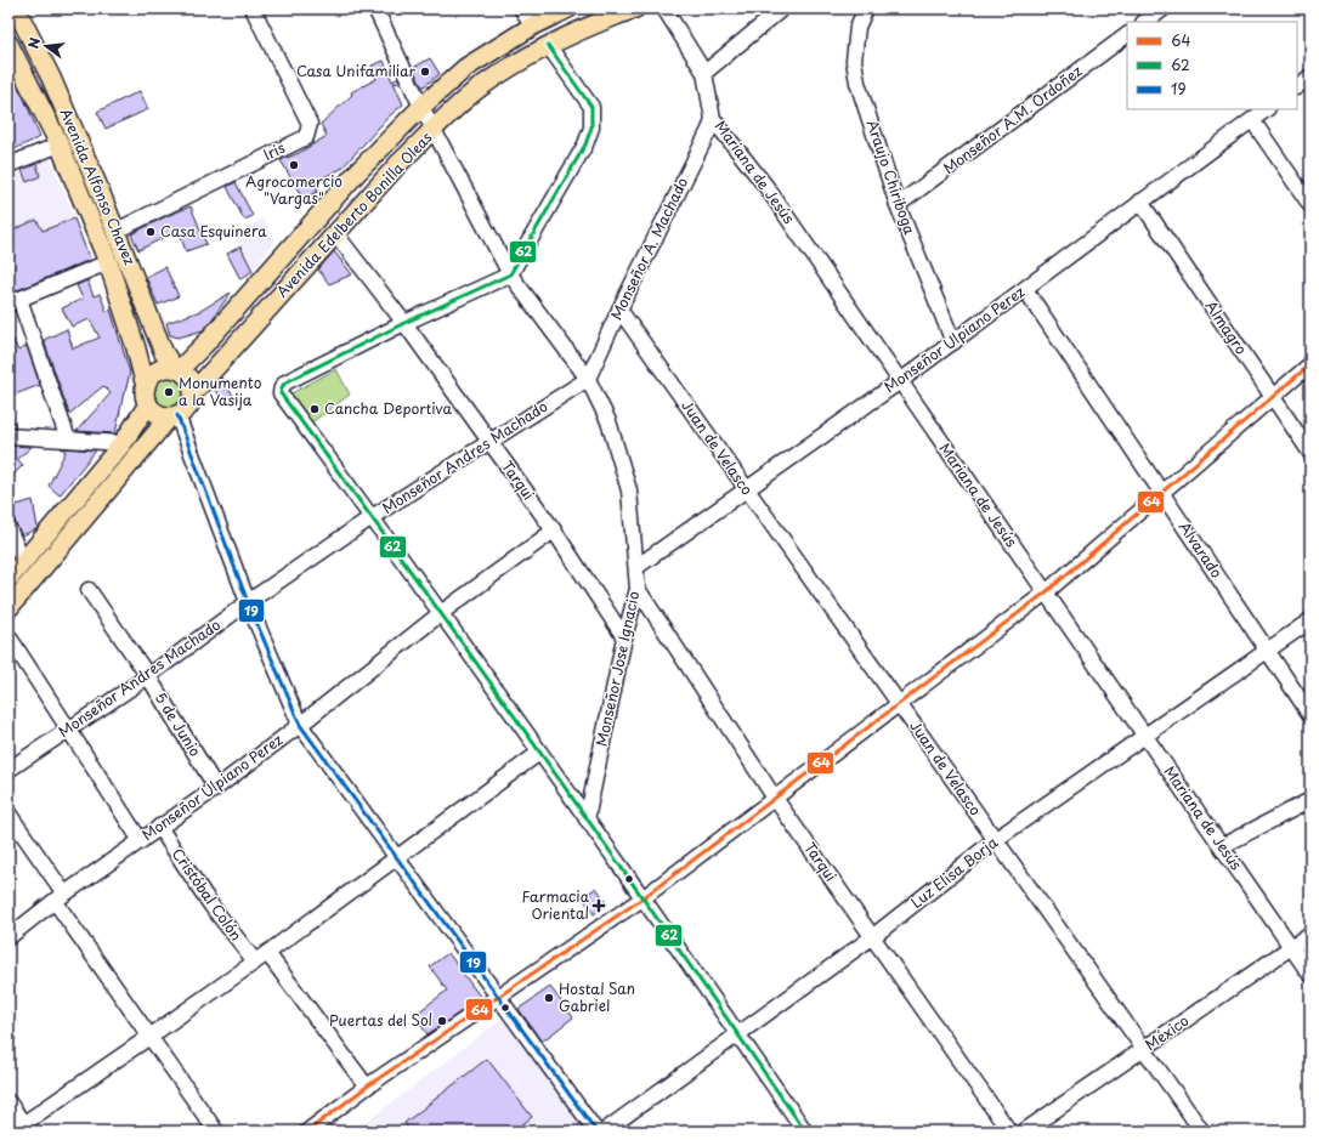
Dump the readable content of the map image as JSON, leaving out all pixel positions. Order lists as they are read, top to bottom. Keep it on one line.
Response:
{"streets":{"main road":["Avenida Alfonso Chavez","Avenida Edelberto Bonilla Oleas"],"street":["Monseñor A.M. Ordoñez","Iris","Mariana de Jesús","Araujo Chiriboga","Monseñor A. Machado","Almagro","Monseñor Ulpiano Perez","Juan de Velasco","Monseñor Andres Machado","Tarqui","Alvarado","Monseñor Jose Ignacio","5 de Junio","Luz Elisa Borja","Cristóbal Colón","México"]},"crossings":[["Monseñor A.M. Ordoñez","Araujo Chiriboga"],["Iris","Avenida Alfonso Chavez"],["Mariana de Jesús","Monseñor A. Machado"],["Mariana de Jesús","Monseñor Ulpiano Perez"],["Mariana de Jesús","Luz Elisa Borja"],["Mariana de Jesús","México"],["Araujo Chiriboga","Monseñor Ulpiano Perez"],["Avenida Alfonso Chavez","Avenida Edelberto Bonilla Oleas"],["Avenida Edelberto Bonilla Oleas","Tarqui"],["Avenida Edelberto Bonilla Oleas","Monseñor Jose Ignacio"],["Monseñor A. Machado","Juan de Velasco"],["Monseñor A. Machado","Monseñor Andres Machado"],["Monseñor A. Machado","Monseñor Jose Ignacio"],["Almagro","Monseñor Ulpiano Perez"],["Monseñor Ulpiano Perez","Juan de Velasco"],["Monseñor Ulpiano Perez","Tarqui"],["Monseñor Ulpiano Perez","Alvarado"],["Monseñor Ulpiano Perez","Monseñor Jose Ignacio"],["Monseñor Ulpiano Perez","5 de Junio"],["Monseñor Ulpiano Perez","Cristóbal Colón"],["Juan de Velasco","Luz Elisa Borja"],["Juan de Velasco","México"],["Monseñor Andres Machado","Tarqui"],["Monseñor Andres Machado","Monseñor Jose Ignacio"],["Monseñor Andres Machado","5 de Junio"],["Tarqui","Monseñor Jose Ignacio"],["Tarqui","Luz Elisa Borja"],["Alvarado","Luz Elisa Borja"]],"places":{"other":["Casa Unifamiliar","Agrocomercio \"Vargas\"","Casa Esquinera","Monumento a la Vasija","Cancha Deportiva","Hostal San Gabriel","Puertas del Sol"],"health":["Farmacia Oriental"]},"lines":["transit line 62","transit line 64","transit line 19"],"legend":["64","62","19"],"north":"left"}
